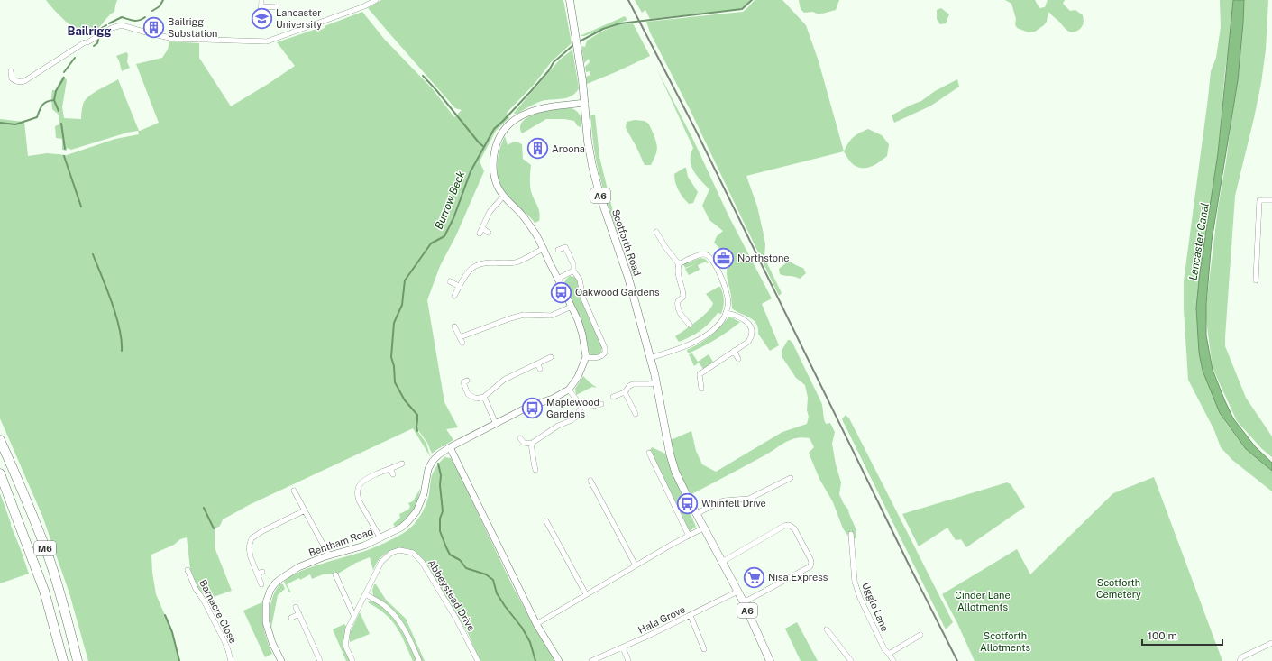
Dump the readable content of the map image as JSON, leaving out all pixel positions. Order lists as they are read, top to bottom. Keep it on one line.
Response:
{"streets":{"highway":["M6"],"main road":["A6","Scotforth Road"],"street":["Bentham Road","Abbeystead Drive","Uggle Lane","Barnacre Close","Hala Grove"]},"crossings":[["Scotforth Road","Hala Grove"]],"districts":["Bailrigg"],"water":["Burrow Beck","Lancaster Canal"],"parks":["Scotforth Cemetery","Cinder Lane Allotments","Scotforth Allotments"],"places":{"school or university":["Lancaster University"],"building":["Bailrigg Substation","Aroona"],"office":["Northstone"],"bus stop":["Oakwood Gardens","Maplewood Gardens","Whinfell Drive"],"supermarket":["Nisa Express"]},"scale_bar":"100 m"}
